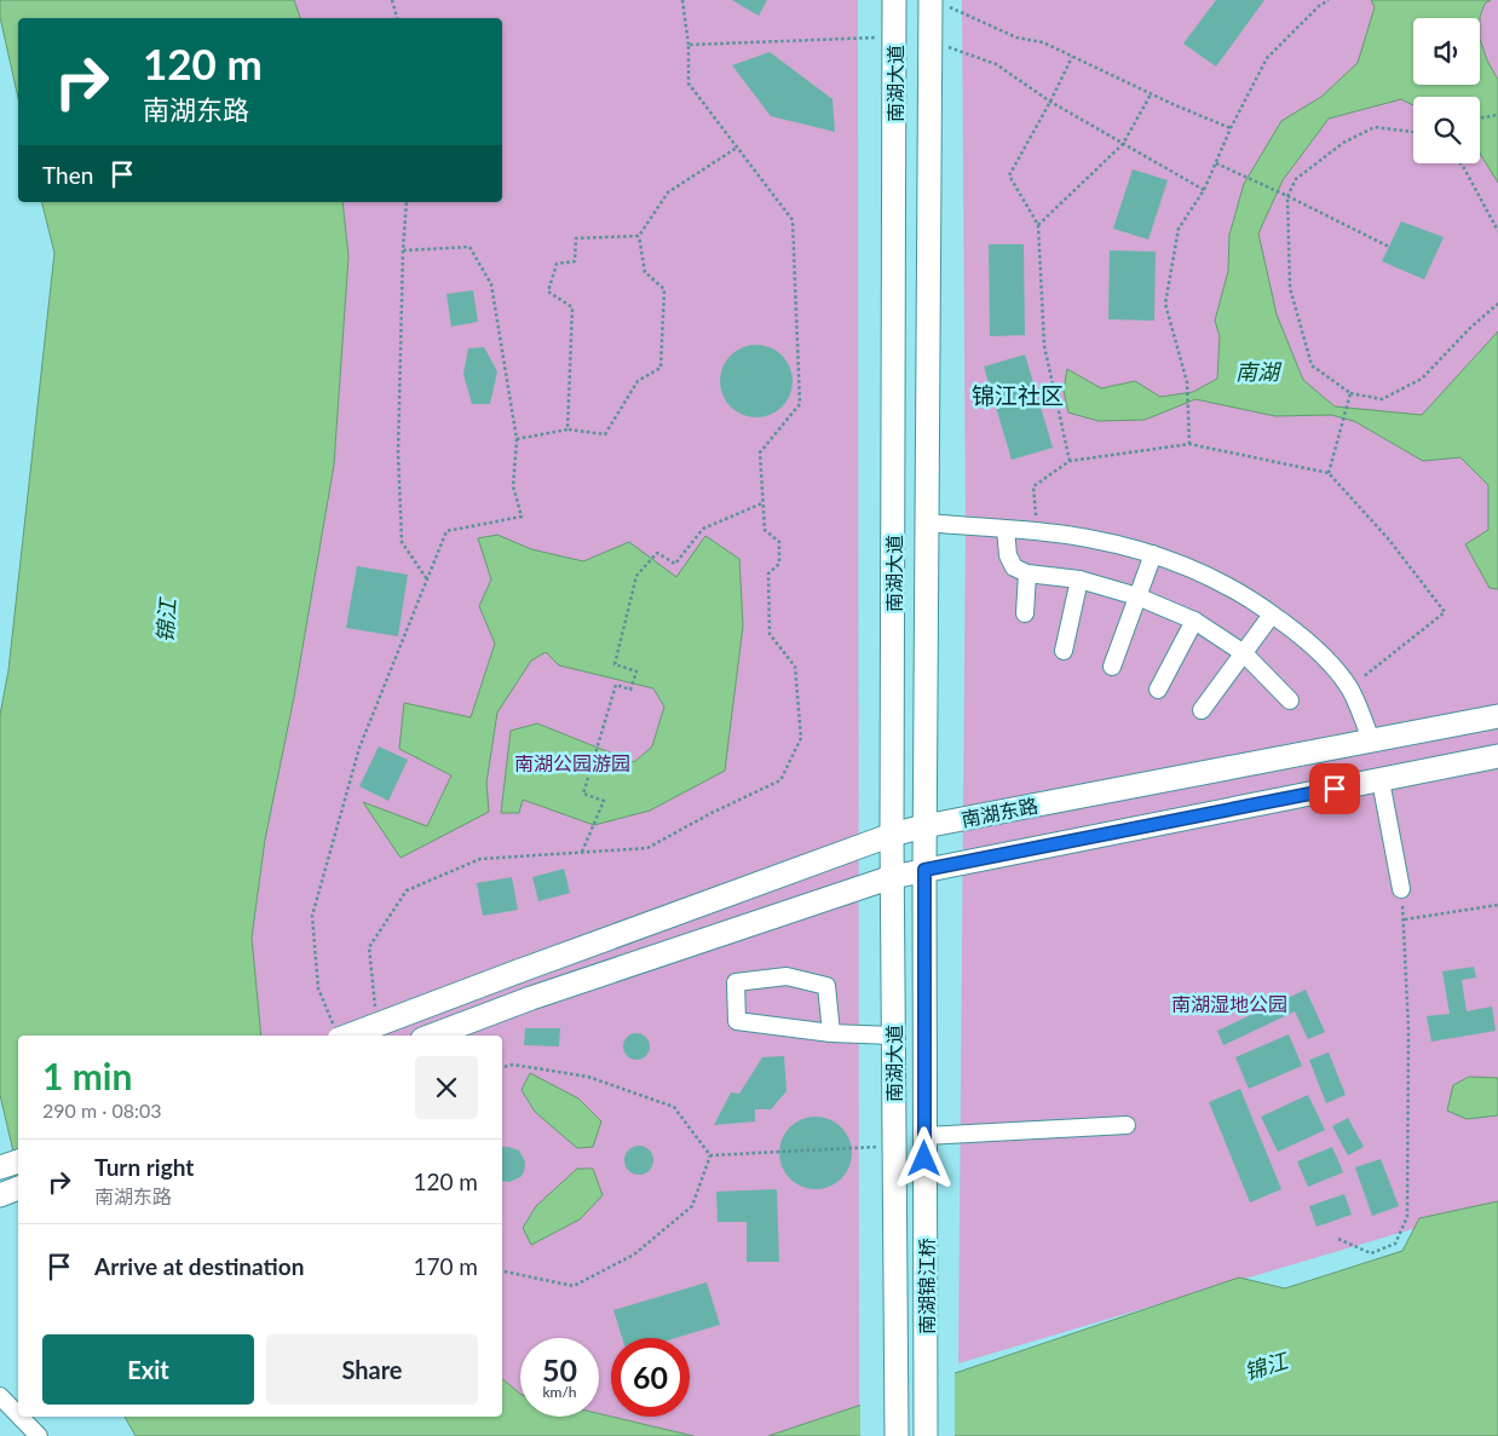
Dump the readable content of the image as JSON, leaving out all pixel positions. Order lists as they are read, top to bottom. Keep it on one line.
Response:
{"streets":{"main road":["南湖大道","南湖东路","南湖锦江桥"]},"crossings":[["南湖大道","南湖东路"],["南湖大道","南湖锦江桥"]],"districts":["锦江社区"],"water":["南湖","锦江"],"parks":["南湖公园游园","南湖湿地公园"],"page":{"turn":["120 m","南湖东路"],"then":"Then","heading":["1 min","290 m · 08:03"],"list":[{"name":"Turn right","note":"南湖东路","value":"120 m"},{"name":"Arrive at destination","value":"170 m"}],"buttons":["Exit","Share"],"speed":"50 km/h","limit":"60"}}
